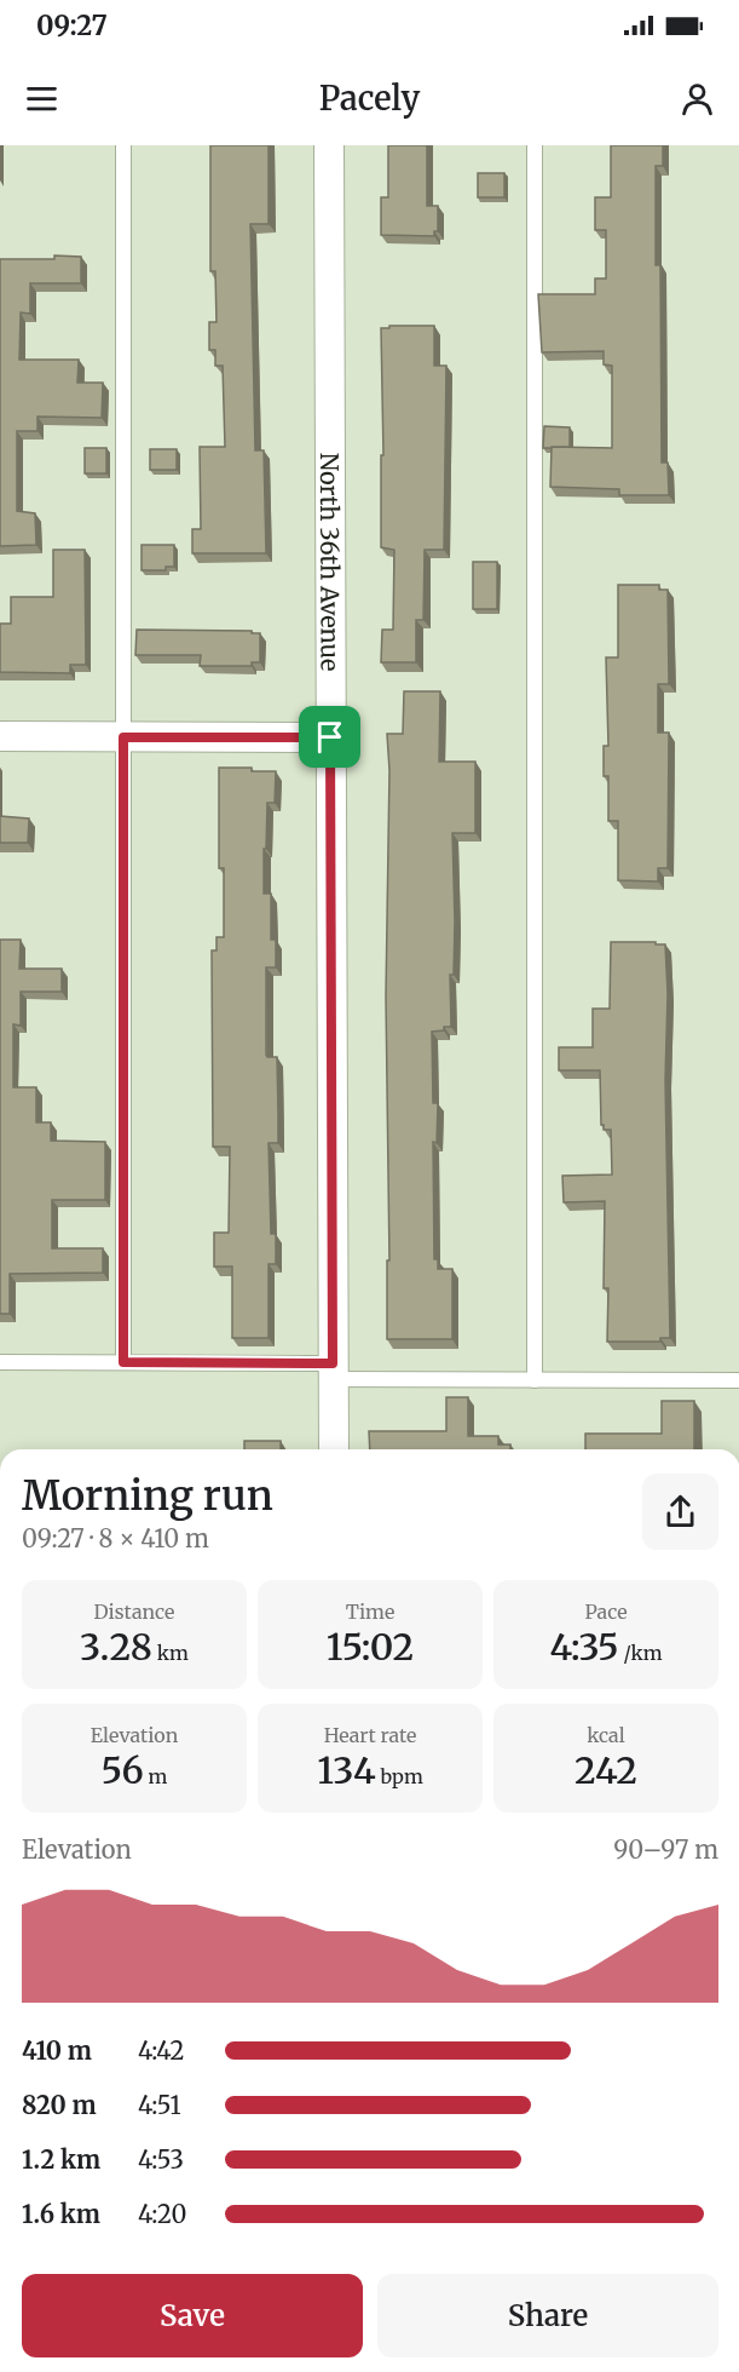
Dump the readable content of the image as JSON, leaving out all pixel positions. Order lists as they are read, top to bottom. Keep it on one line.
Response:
{"streets":{"street":["North 36th Avenue"]},"page":{"status":"09:27","header":"Pacely","heading":["Morning run","09:27 · 8 × 410 m"],"stats":[["Distance","3.28 km"],["Time","15:02"],["Pace","4:35 /km"],["Elevation","56 m"],["Heart rate","134 bpm"],["kcal","242"]],"chart":["Elevation","90–97 m"],"list":[{"name":"410 m","note":"4:42"},{"name":"820 m","note":"4:51"},{"name":"1.2 km","note":"4:53"},{"name":"1.6 km","note":"4:20"}],"buttons":["Save","Share"]}}
